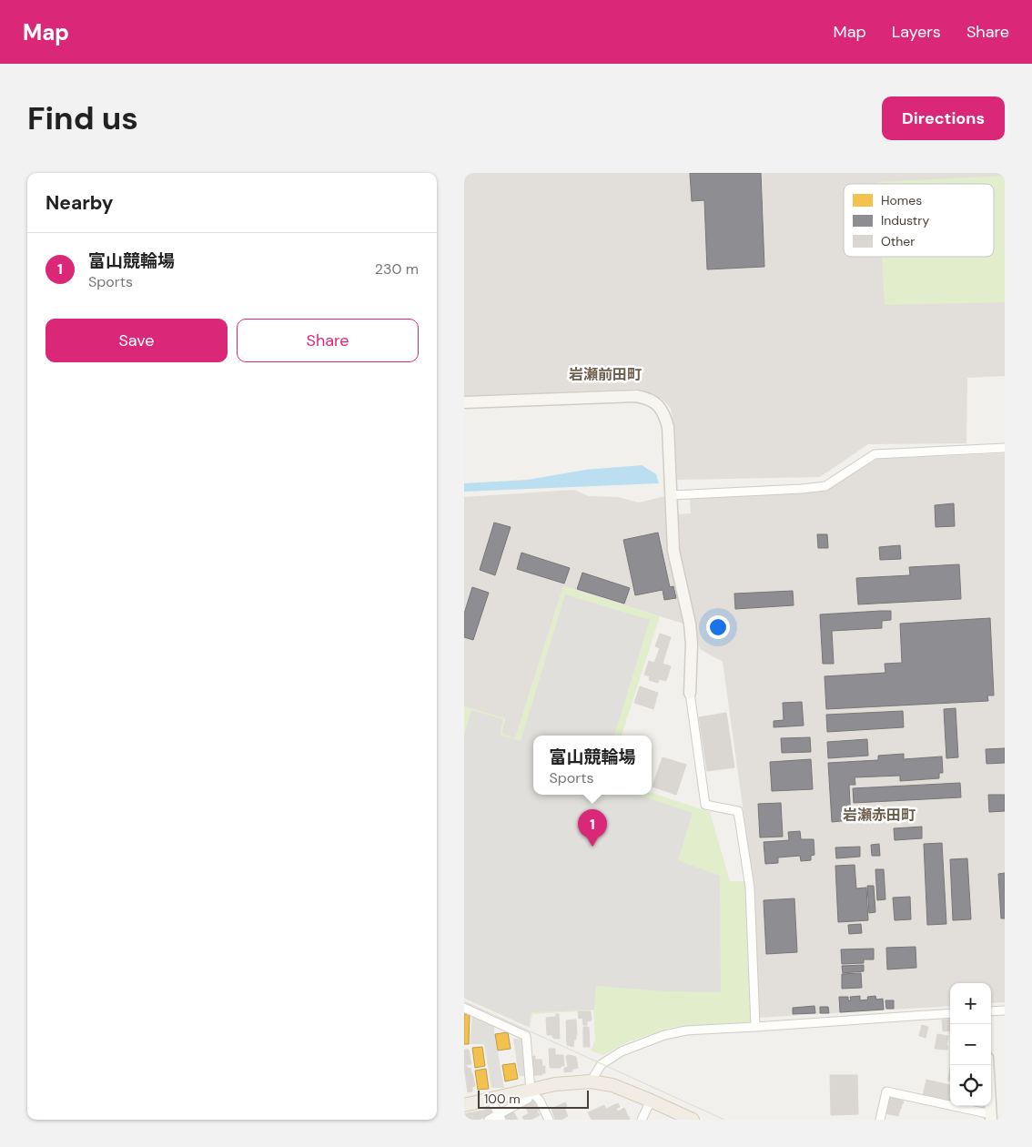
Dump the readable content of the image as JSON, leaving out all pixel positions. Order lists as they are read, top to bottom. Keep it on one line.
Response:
{"districts":["岩瀬前田町","岩瀬赤田町"],"legend":["Homes","Industry","Other"],"scale_bar":"100 m","page":{"header":"Map","nav":["Map","Layers","Share"],"buttons":["Directions",["Save","Share"]],"title":"Find us","heading":"Nearby","list":[{"mark":"1","name":"富山競輪場","note":"Sports","value":"230 m"}],"popup":["富山競輪場","Sports"],"pins":"1","map_buttons":["+","−"],"scale":"100 m"}}
